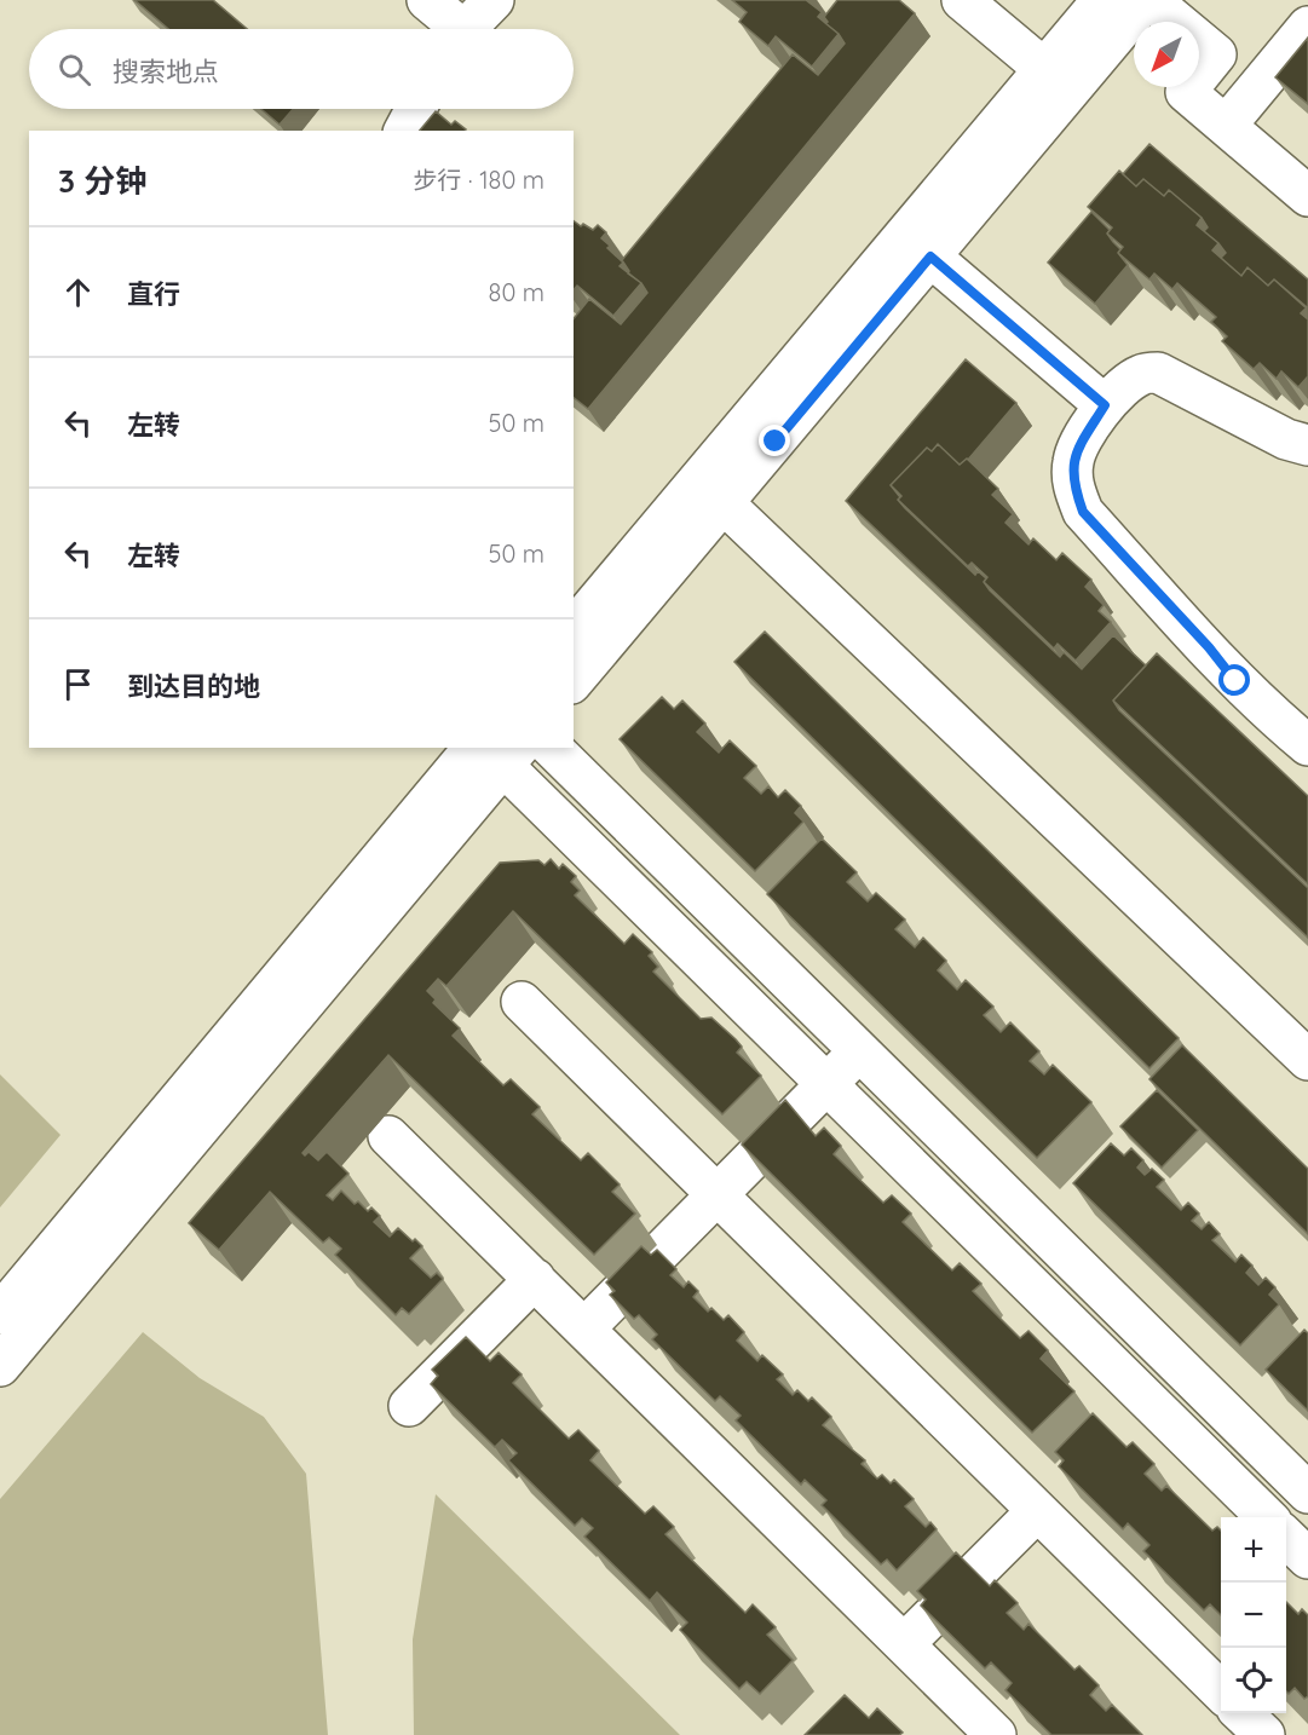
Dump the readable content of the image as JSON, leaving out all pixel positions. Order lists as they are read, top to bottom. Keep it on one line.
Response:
{"north":"bottom left","page":{"search":"搜索地点","heading":["3 分钟","步行 · 180 m"],"list":[["直行","80 m"],["左转","50 m"],["左转","50 m"],"到达目的地"],"map_buttons":["+","−"]}}
